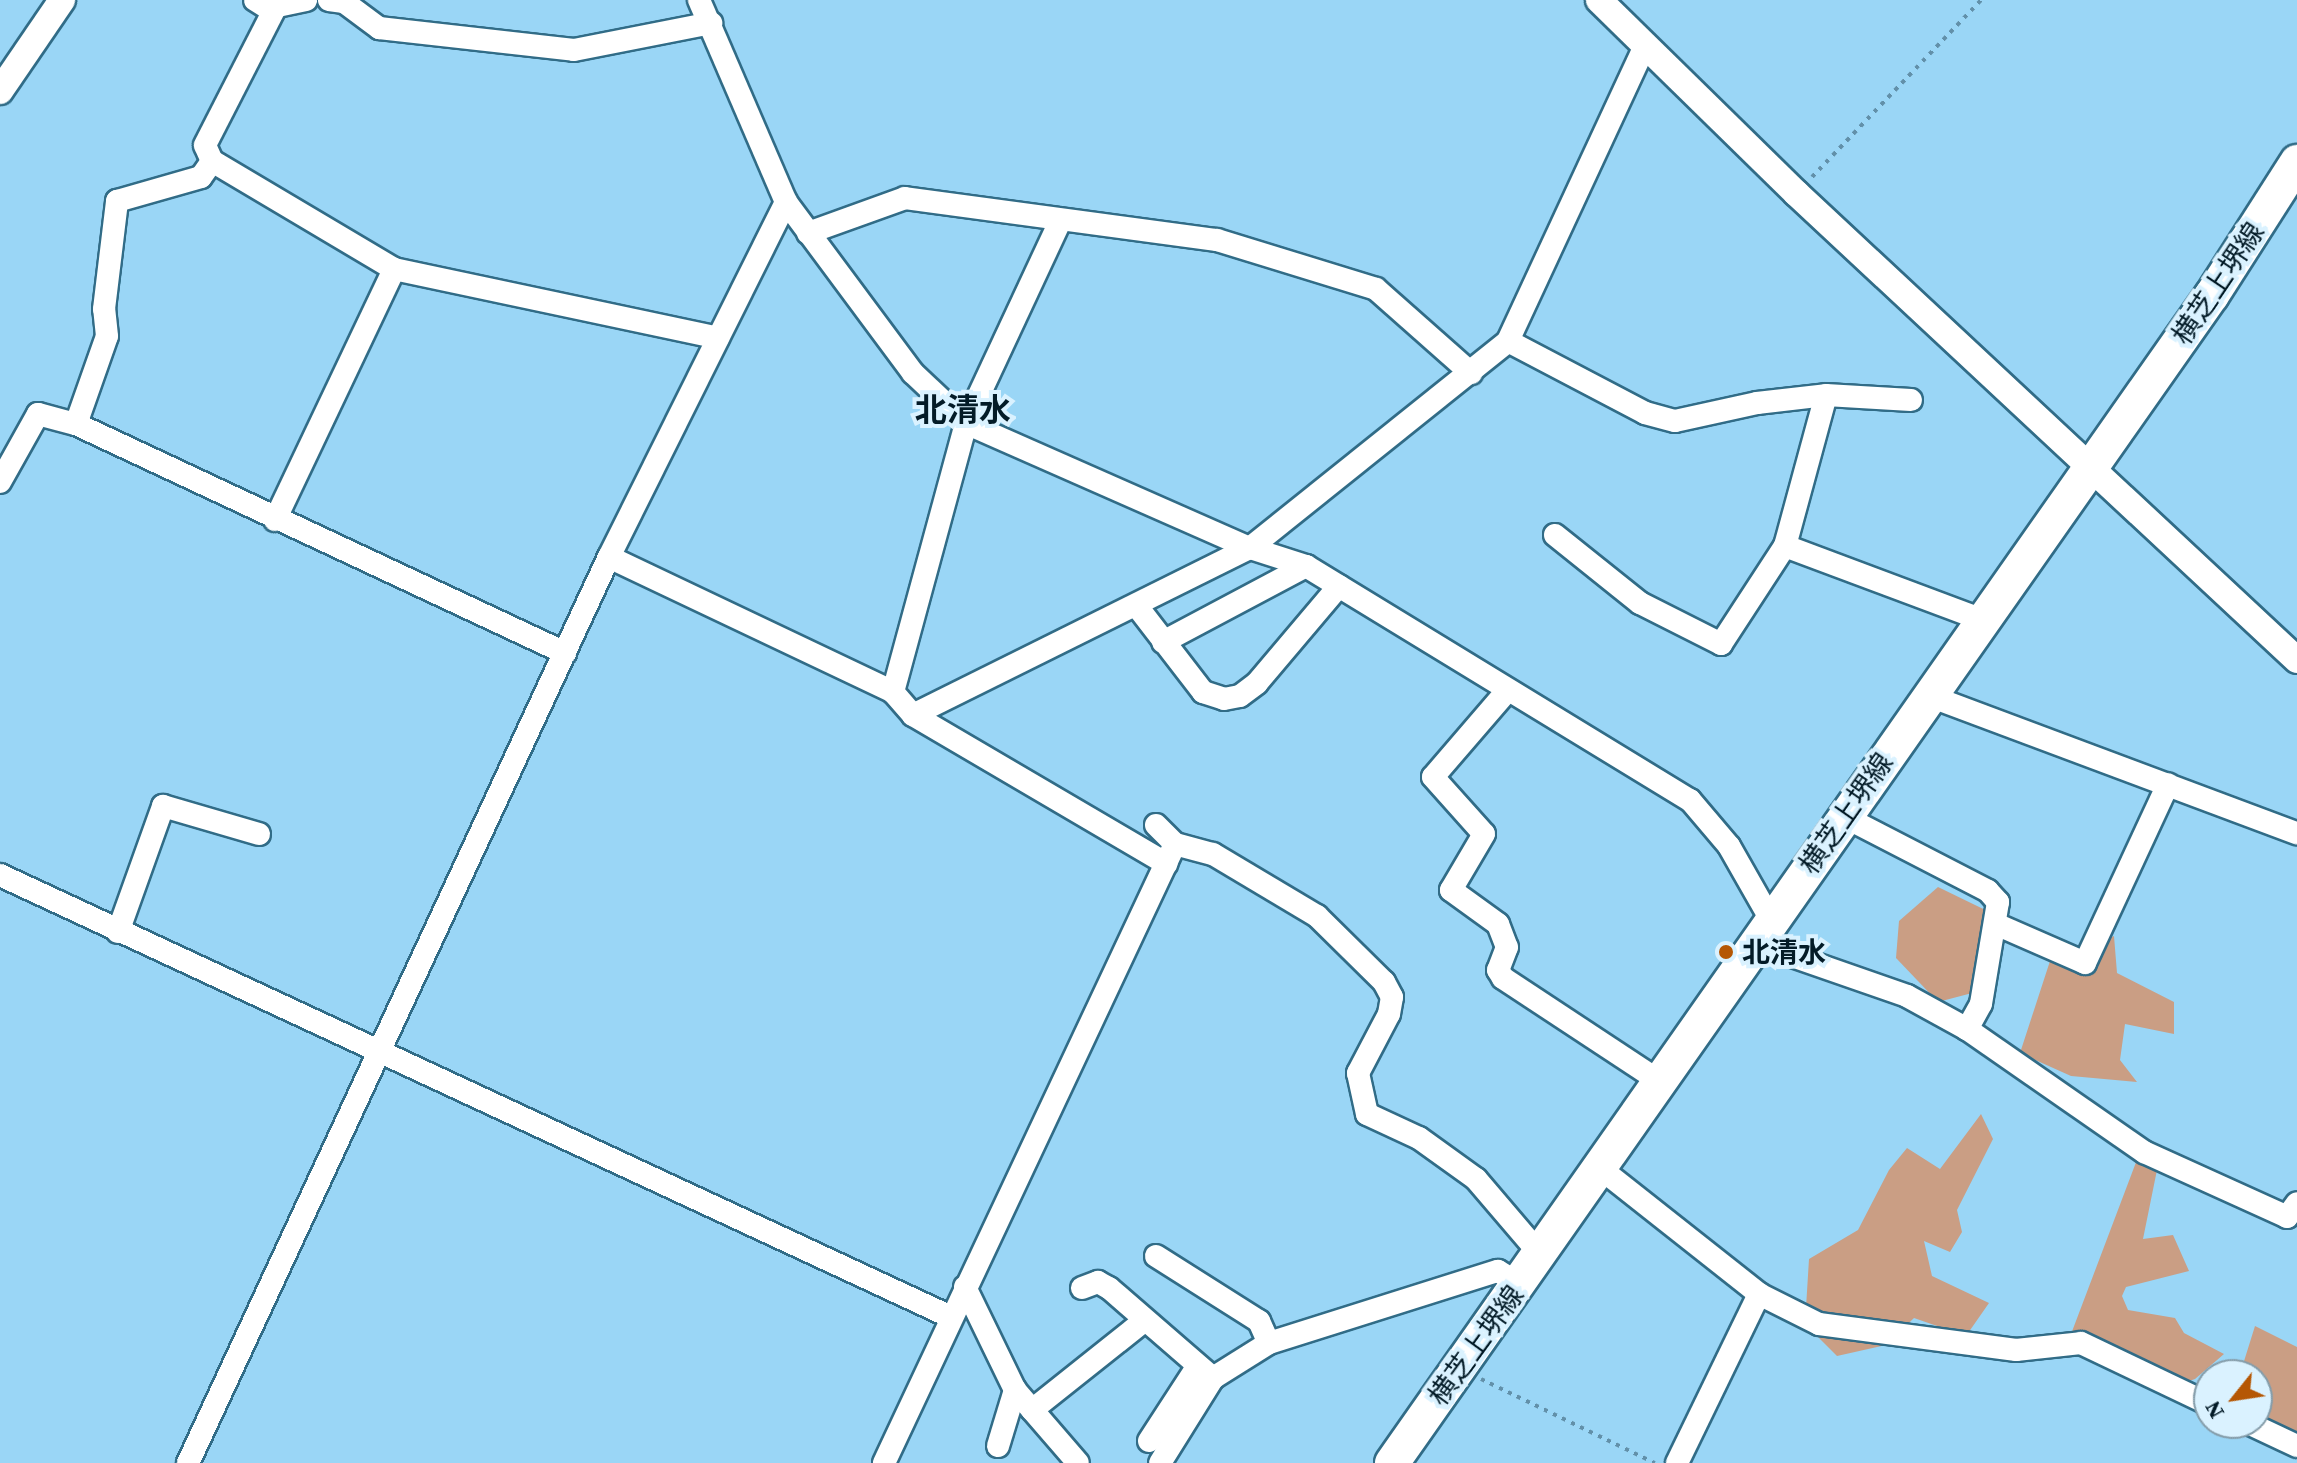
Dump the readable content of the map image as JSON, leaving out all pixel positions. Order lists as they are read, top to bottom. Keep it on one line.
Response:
{"streets":{"main road":["横芝上堺線"]},"districts":["北清水"],"places":["北清水"],"north":"bottom left"}
